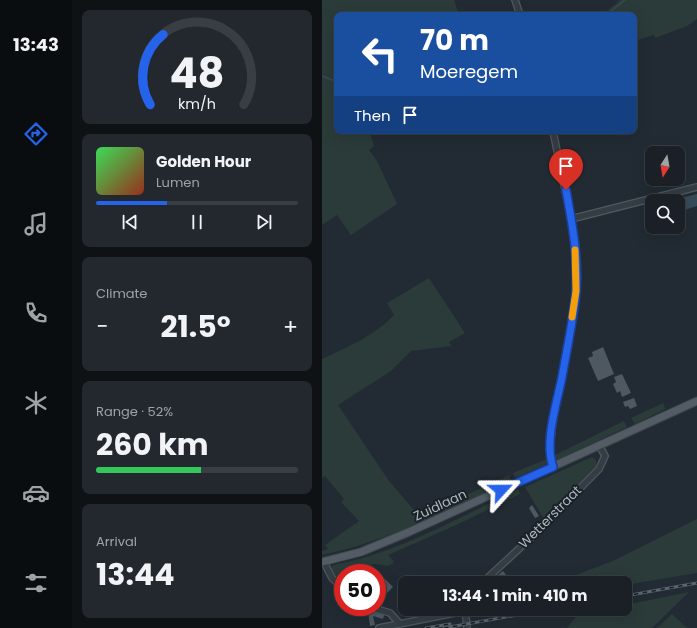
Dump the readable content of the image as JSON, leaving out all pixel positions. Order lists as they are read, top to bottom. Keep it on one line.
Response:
{"streets":{"main road":["Zuidlaan"],"street":["Wetterstraat"]},"crossings":[["Zuidlaan","Wetterstraat"]],"north":"bottom","page":{"tabs":"13:43","turn":["70 m","Moeregem"],"then":"Then","song":["Golden Hour","Lumen"],"tile":["Climate",["Range · 52%","260 km"],["Arrival","13:44"]],"heat":["−","21.5°","+"],"limit":"50","trip":"13:44 · 1 min · 410 m","gauge":["48","km/h"]}}
